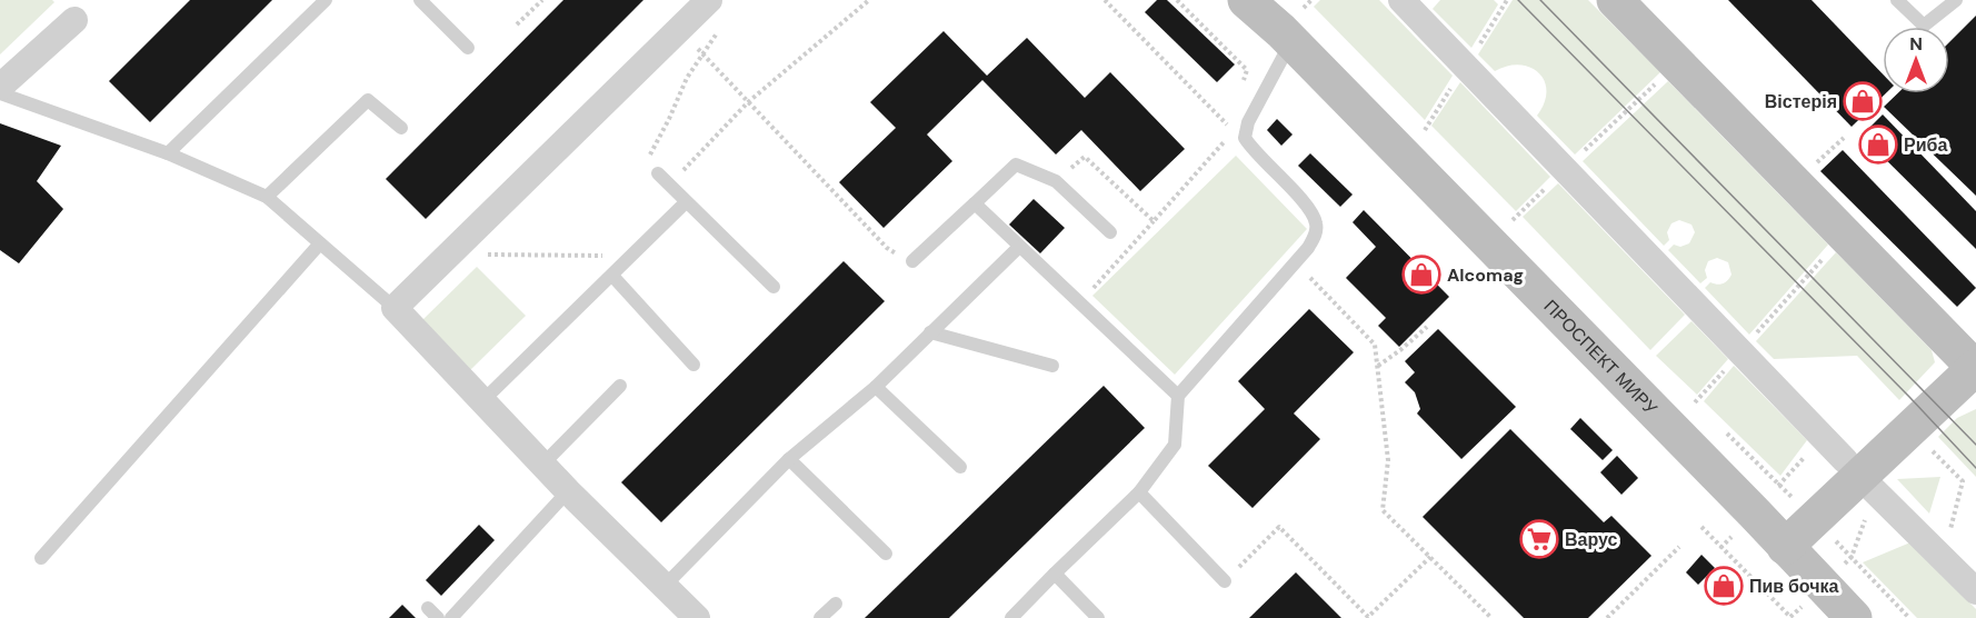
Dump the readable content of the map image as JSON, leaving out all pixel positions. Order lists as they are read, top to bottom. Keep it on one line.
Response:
{"streets":{"street":["ПРОСПЕКТ МИРУ"]},"places":{"shop":["Вістерія","Риба","Alcomag","Пив бочка"],"supermarket":["Варус"]},"north":"top"}
